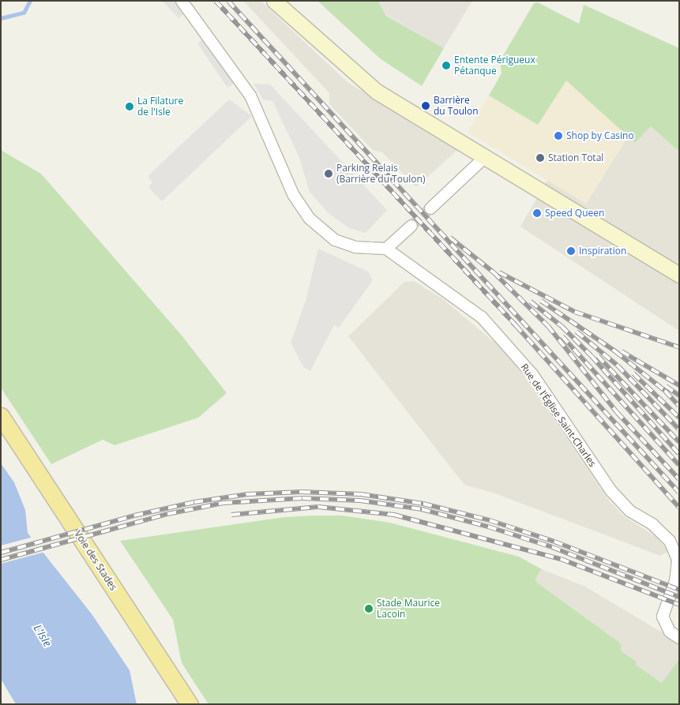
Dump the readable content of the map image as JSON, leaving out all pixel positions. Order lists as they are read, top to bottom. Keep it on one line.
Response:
{"streets":{"main road":["Voie des Stades"],"street":["Rue de l'Église Saint-Charles"]},"water":["L'Isle"],"places":["Entente Périgueux Pétanque","Barrière du Toulon","La Filature de l'Isle","Shop by Casino","Station Total","Parking Relais (Barrière du Toulon)","Speed Queen","Inspiration","Stade Maurice Lacoin"]}
